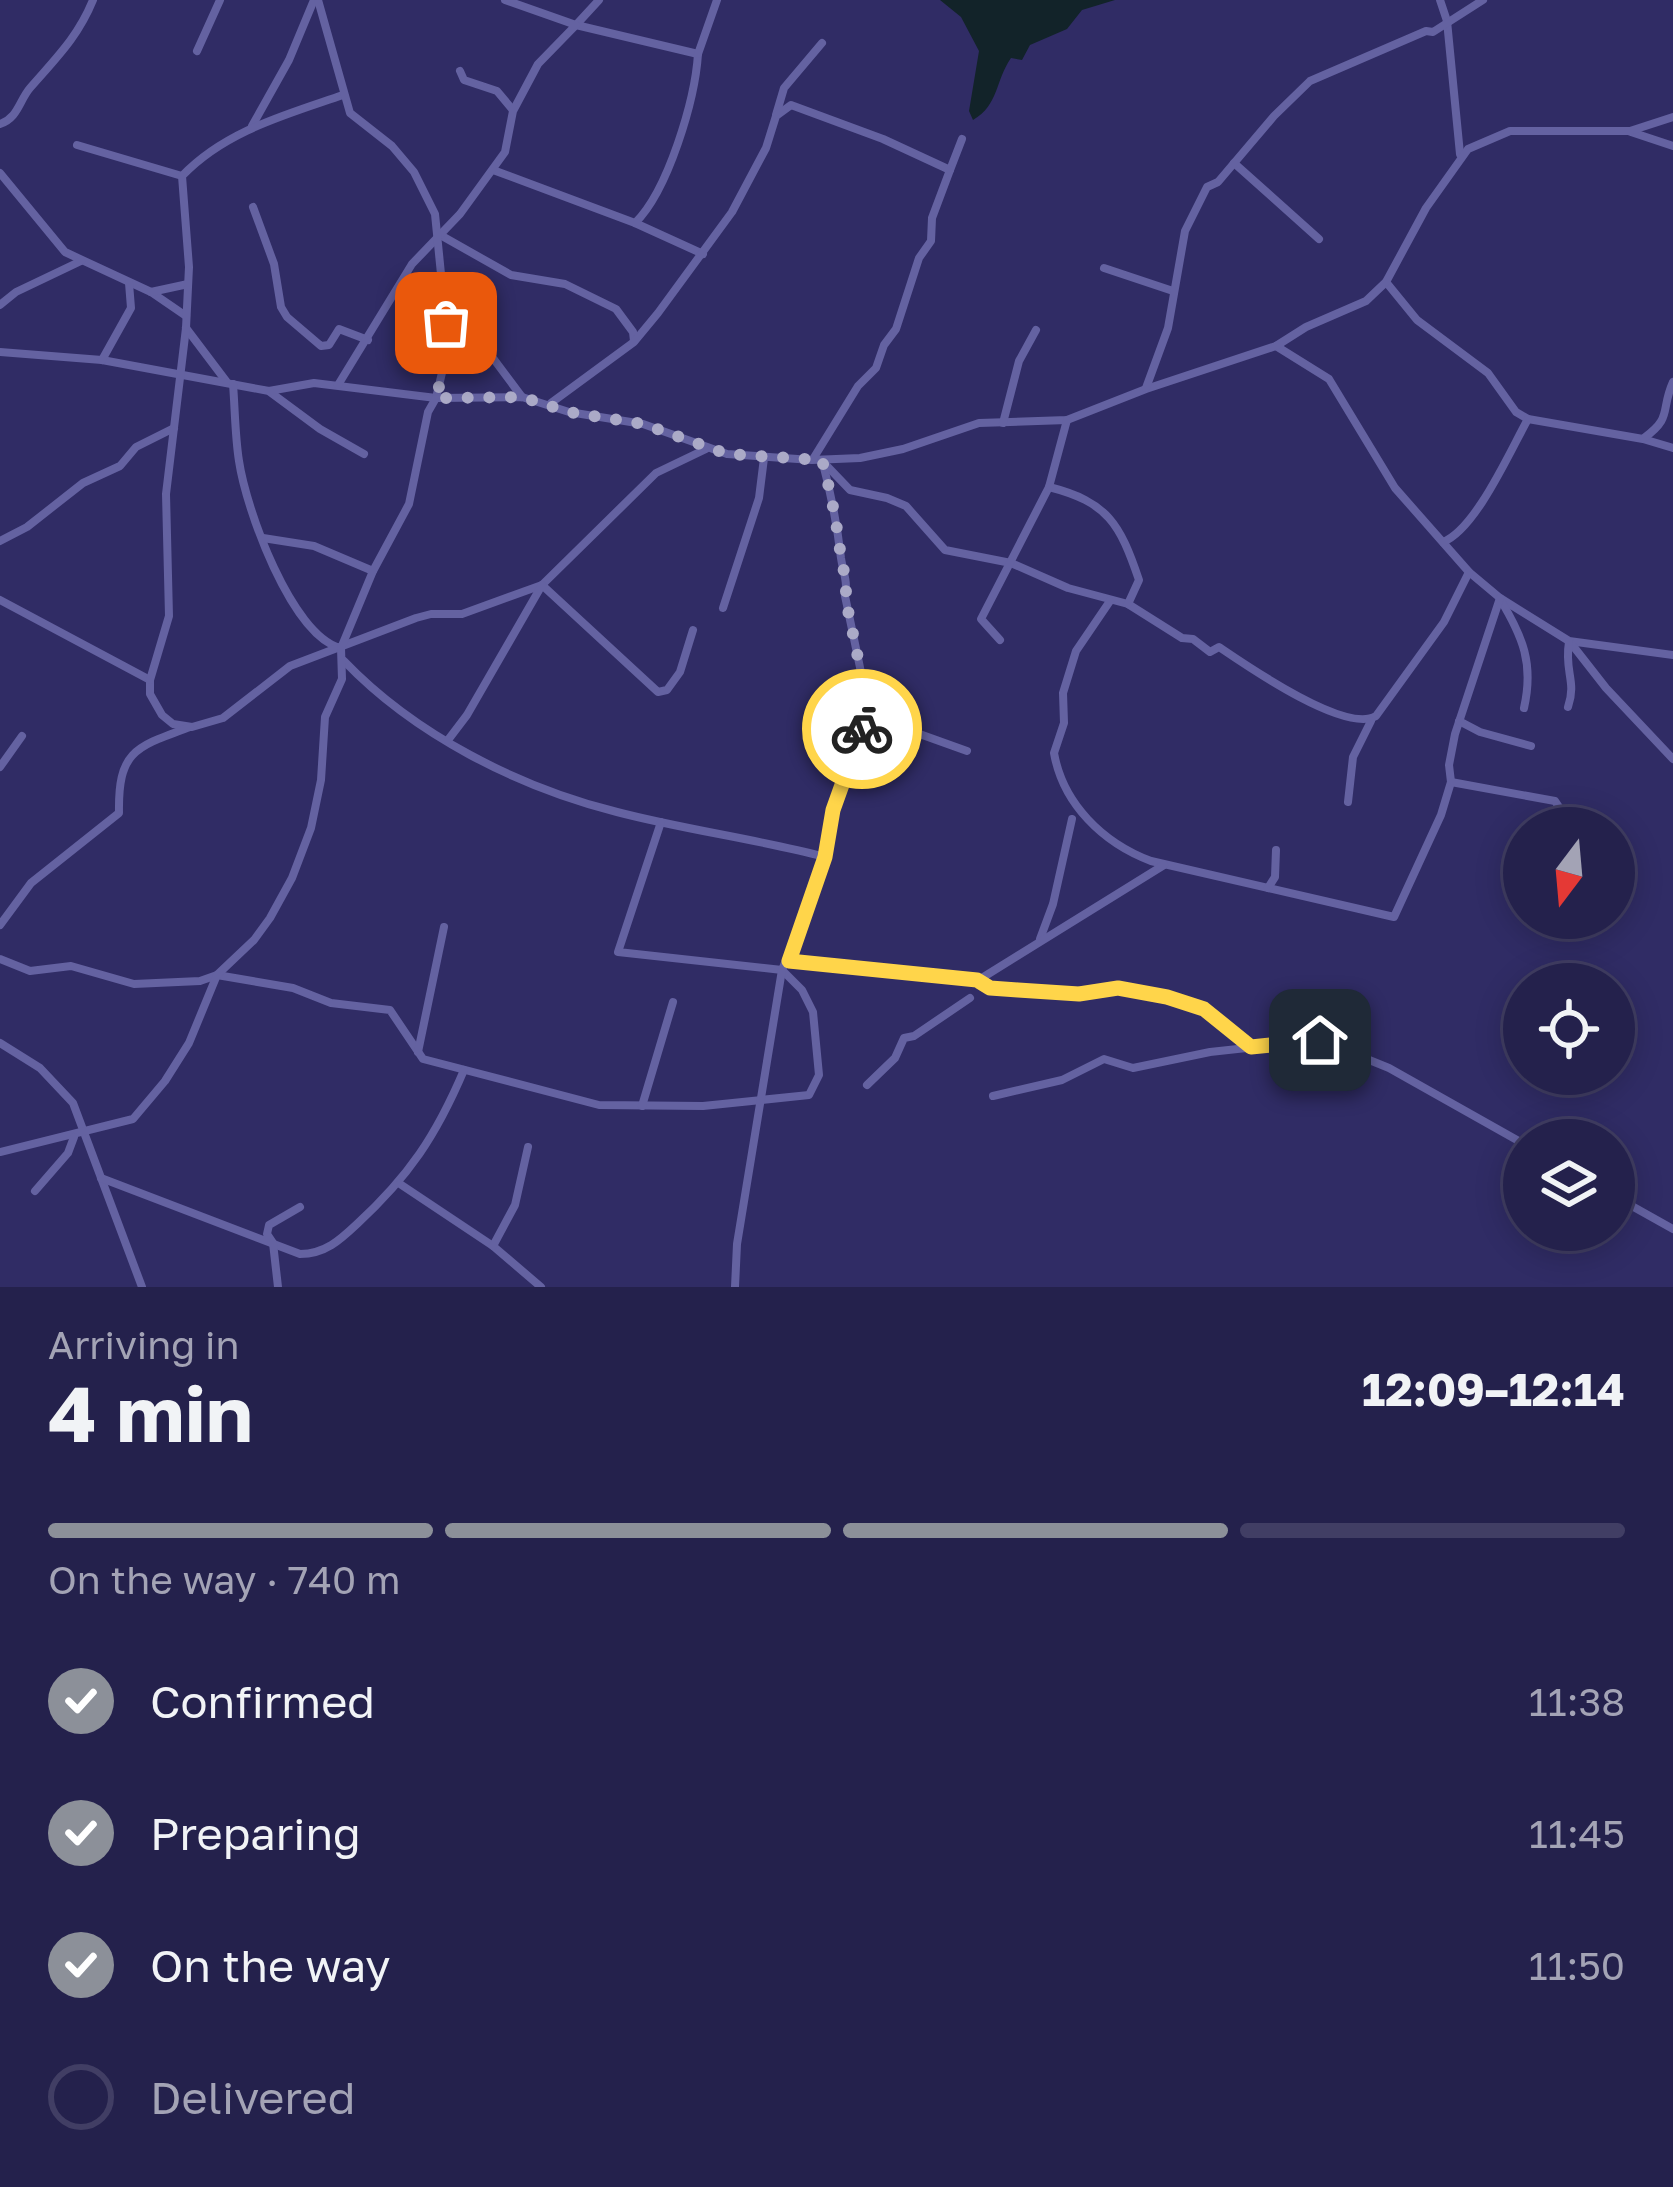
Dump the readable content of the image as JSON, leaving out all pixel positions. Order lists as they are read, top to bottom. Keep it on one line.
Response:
{"north":"bottom","page":{"heading":["4 min","Arriving in","12:09–12:14"],"bar":"On the way · 740 m","list":[["Confirmed","11:38"],["Preparing","11:45"],["On the way","11:50"],"Delivered"]}}
